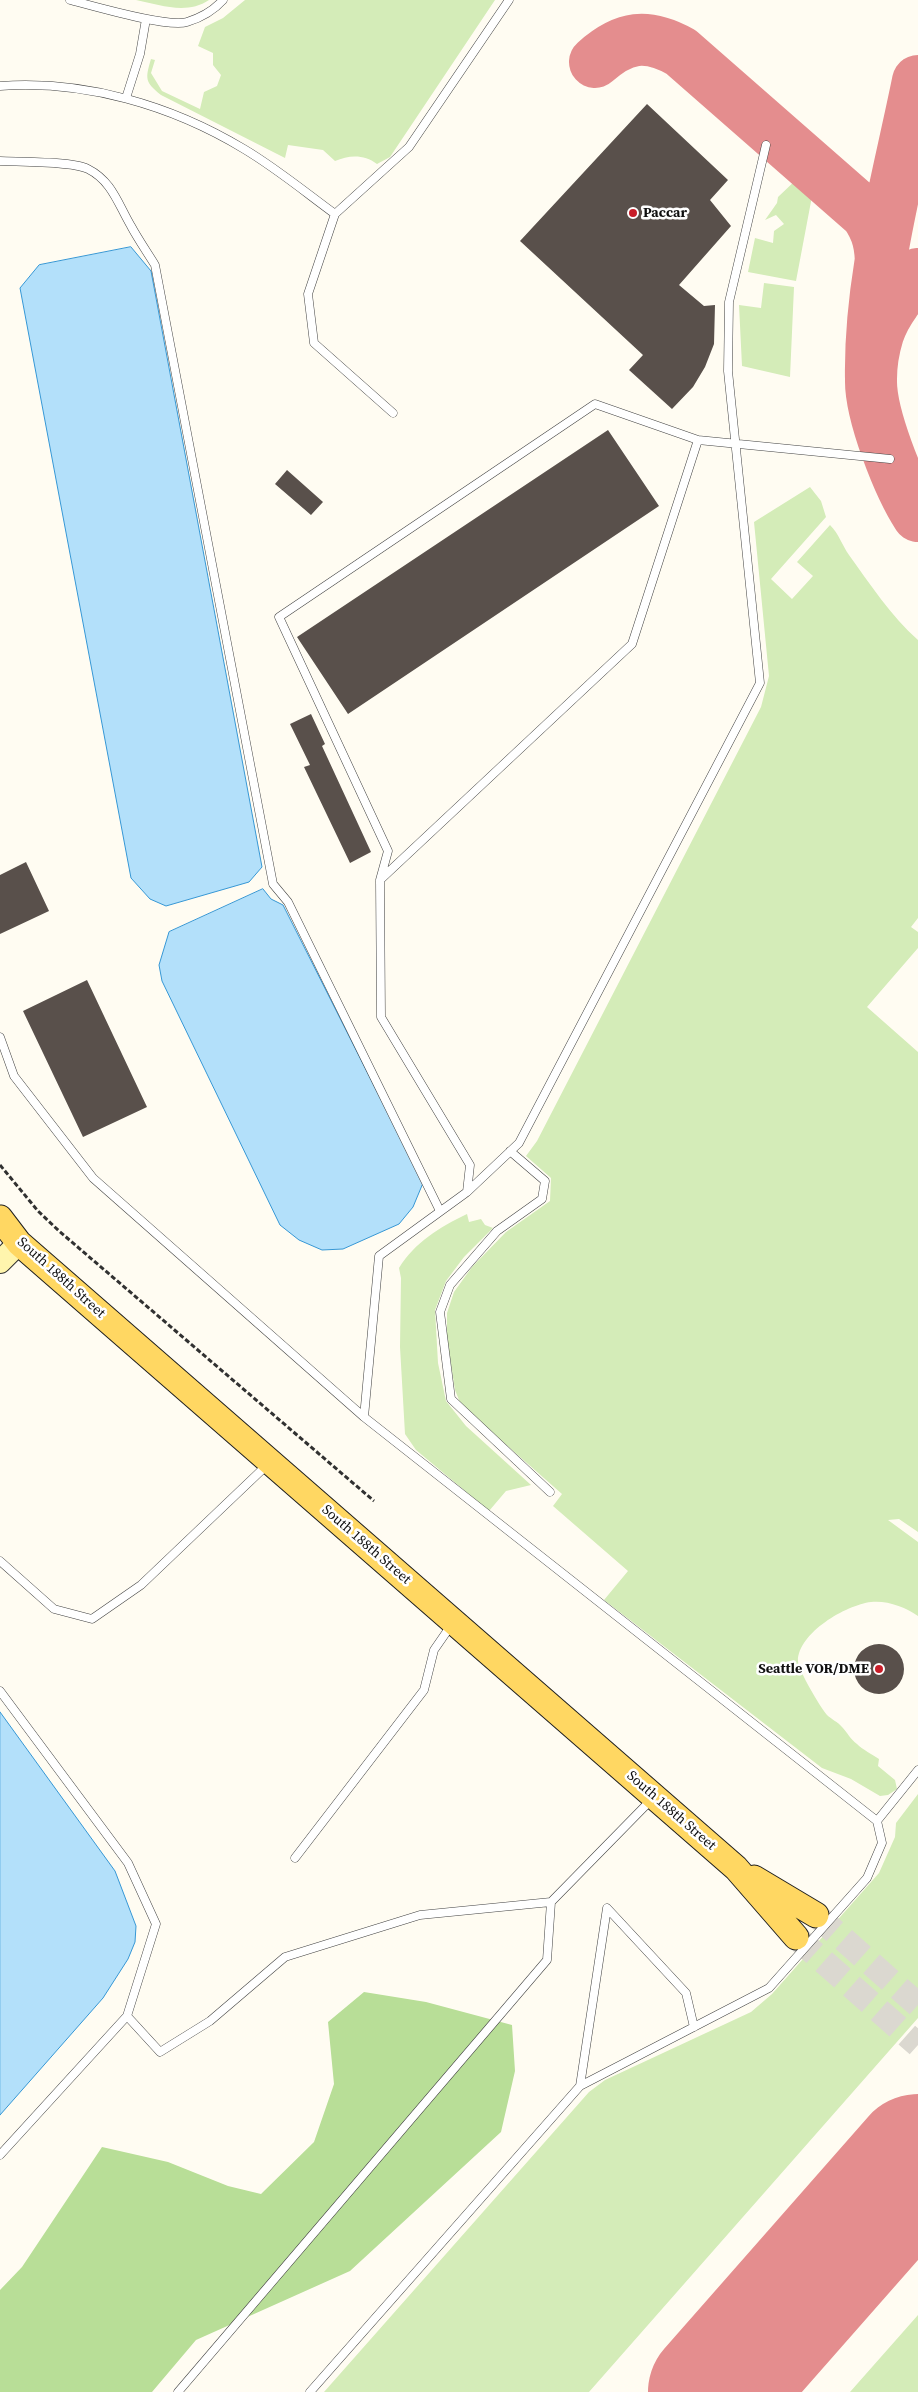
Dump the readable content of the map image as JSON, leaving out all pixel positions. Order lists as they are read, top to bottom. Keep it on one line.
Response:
{"streets":{"main road":["South 188th Street"]},"places":["Paccar","Seattle VOR/DME"]}
